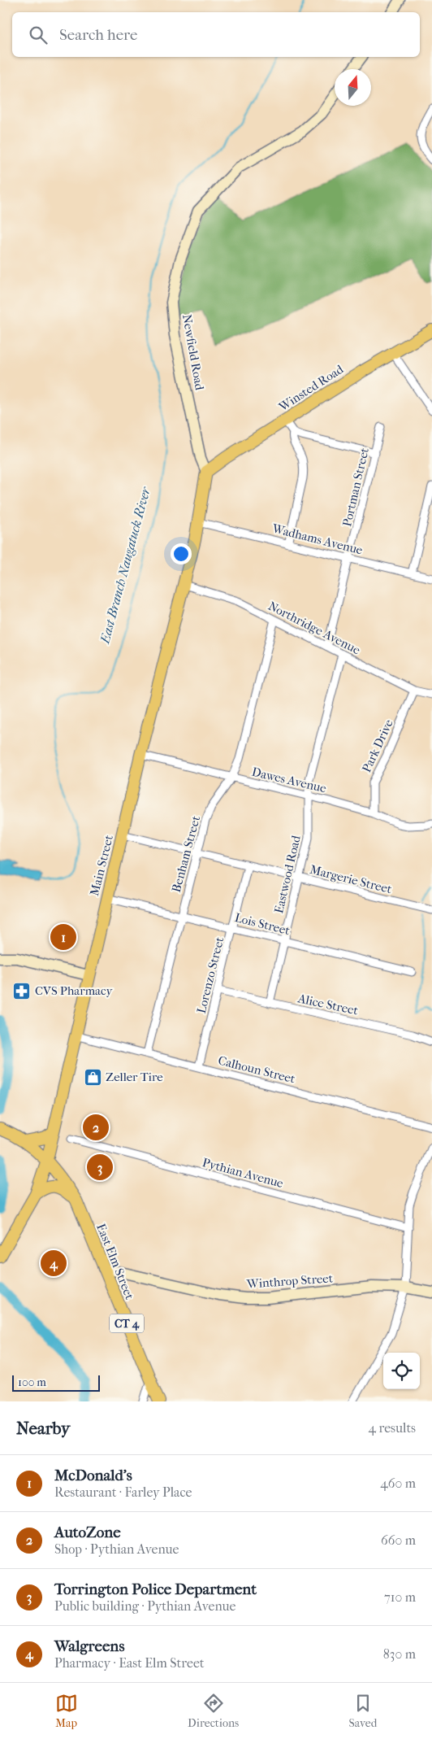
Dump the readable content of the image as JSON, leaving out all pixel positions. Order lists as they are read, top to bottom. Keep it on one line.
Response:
{"streets":{"main road":["Winsted Road","Main Street","East Elm Street","CT 4"],"street":["Newfield Road","Portman Street","Wadhams Avenue","Northridge Avenue","Park Drive","Dawes Avenue","Benham Street","Eastwood Road","Margerie Street","Lois Street","Lorenzo Street","Alice Street","Calhoun Street","Pythian Avenue","Winthrop Street"]},"crossings":[["Newfield Road","Winsted Road"],["Newfield Road","Main Street"],["Winsted Road","Main Street"],["Portman Street","Wadhams Avenue"],["Portman Street","Northridge Avenue"],["Wadhams Avenue","Main Street"],["Northridge Avenue","Park Drive"],["Northridge Avenue","Benham Street"],["Northridge Avenue","Main Street"],["Northridge Avenue","Eastwood Road"],["Park Drive","Dawes Avenue"],["Dawes Avenue","Benham Street"],["Dawes Avenue","Main Street"],["Dawes Avenue","Eastwood Road"],["Benham Street","Margerie Street"],["Benham Street","Lois Street"],["Benham Street","Calhoun Street"],["Main Street","Margerie Street"],["Main Street","Lois Street"],["Main Street","Calhoun Street"],["Main Street","East Elm Street"],["Main Street","CT 4"],["Eastwood Road","Margerie Street"],["Eastwood Road","Lois Street"],["Eastwood Road","Alice Street"],["Margerie Street","Lorenzo Street"],["Lois Street","Lorenzo Street"],["Lorenzo Street","Alice Street"],["Lorenzo Street","Calhoun Street"],["East Elm Street","Winthrop Street"],["East Elm Street","CT 4"]],"water":["East Branch Naugatuck River"],"places":{"pharmacy":["CVS Pharmacy"],"shop":["Zeller Tire"]},"scale_bar":"100 m","north":"top","page":{"search":"Search here","pins":["1","2","3","4"],"scale":"100 m","heading":["Nearby","4 results"],"list":[{"mark":"1","name":"McDonald's","note":"Restaurant · Farley Place","value":"460 m"},{"mark":"2","name":"AutoZone","note":"Shop · Pythian Avenue","value":"660 m"},{"mark":"3","name":"Torrington Police Department","note":"Public building · Pythian Avenue","value":"710 m"},{"mark":"4","name":"Walgreens","note":"Pharmacy · East Elm Street","value":"830 m"}],"nav":["Map","Directions","Saved"]}}
